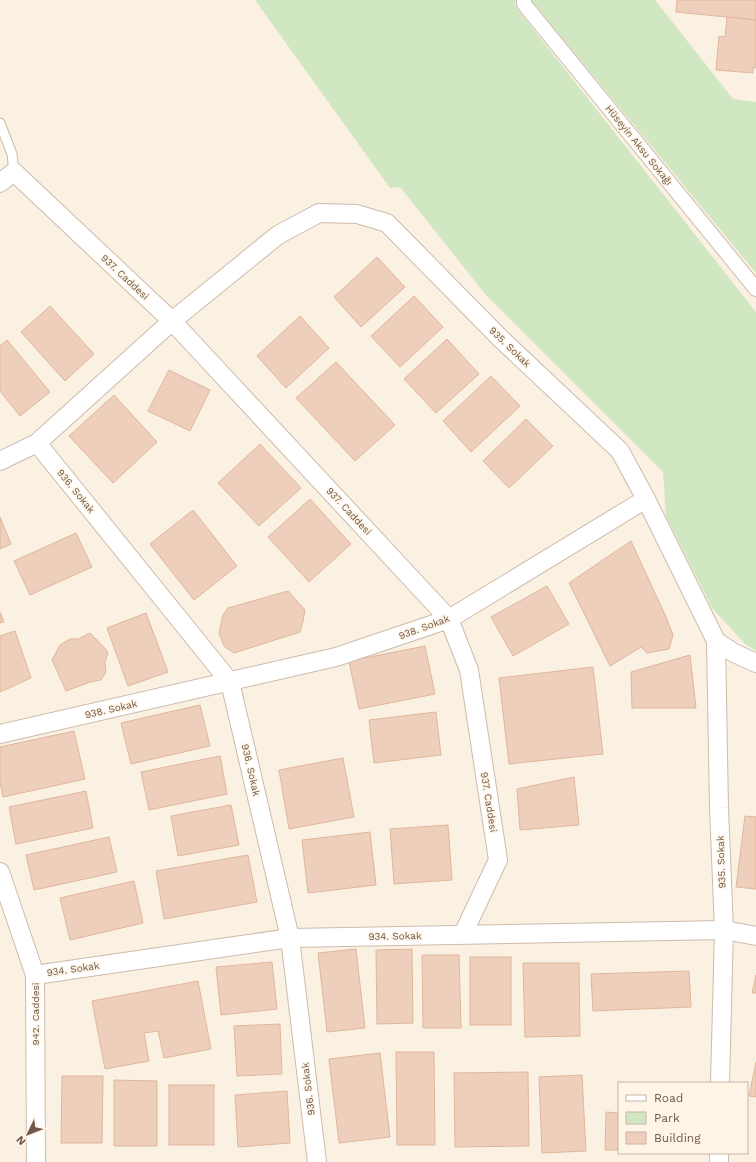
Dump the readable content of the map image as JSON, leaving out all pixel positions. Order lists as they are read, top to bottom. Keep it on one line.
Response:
{"streets":{"street":["Hüseyin Aksu Sokağı","937. Caddesi","935. Sokak","936. Sokak","938. Sokak","934. Sokak","942. Caddesi"]},"crossings":[["937. Caddesi","935. Sokak"],["937. Caddesi","938. Sokak"],["937. Caddesi","934. Sokak"],["935. Sokak","936. Sokak"],["935. Sokak","938. Sokak"],["935. Sokak","934. Sokak"],["936. Sokak","938. Sokak"],["936. Sokak","934. Sokak"],["934. Sokak","942. Caddesi"]],"legend":["Road","Park","Building"],"north":"bottom left"}
